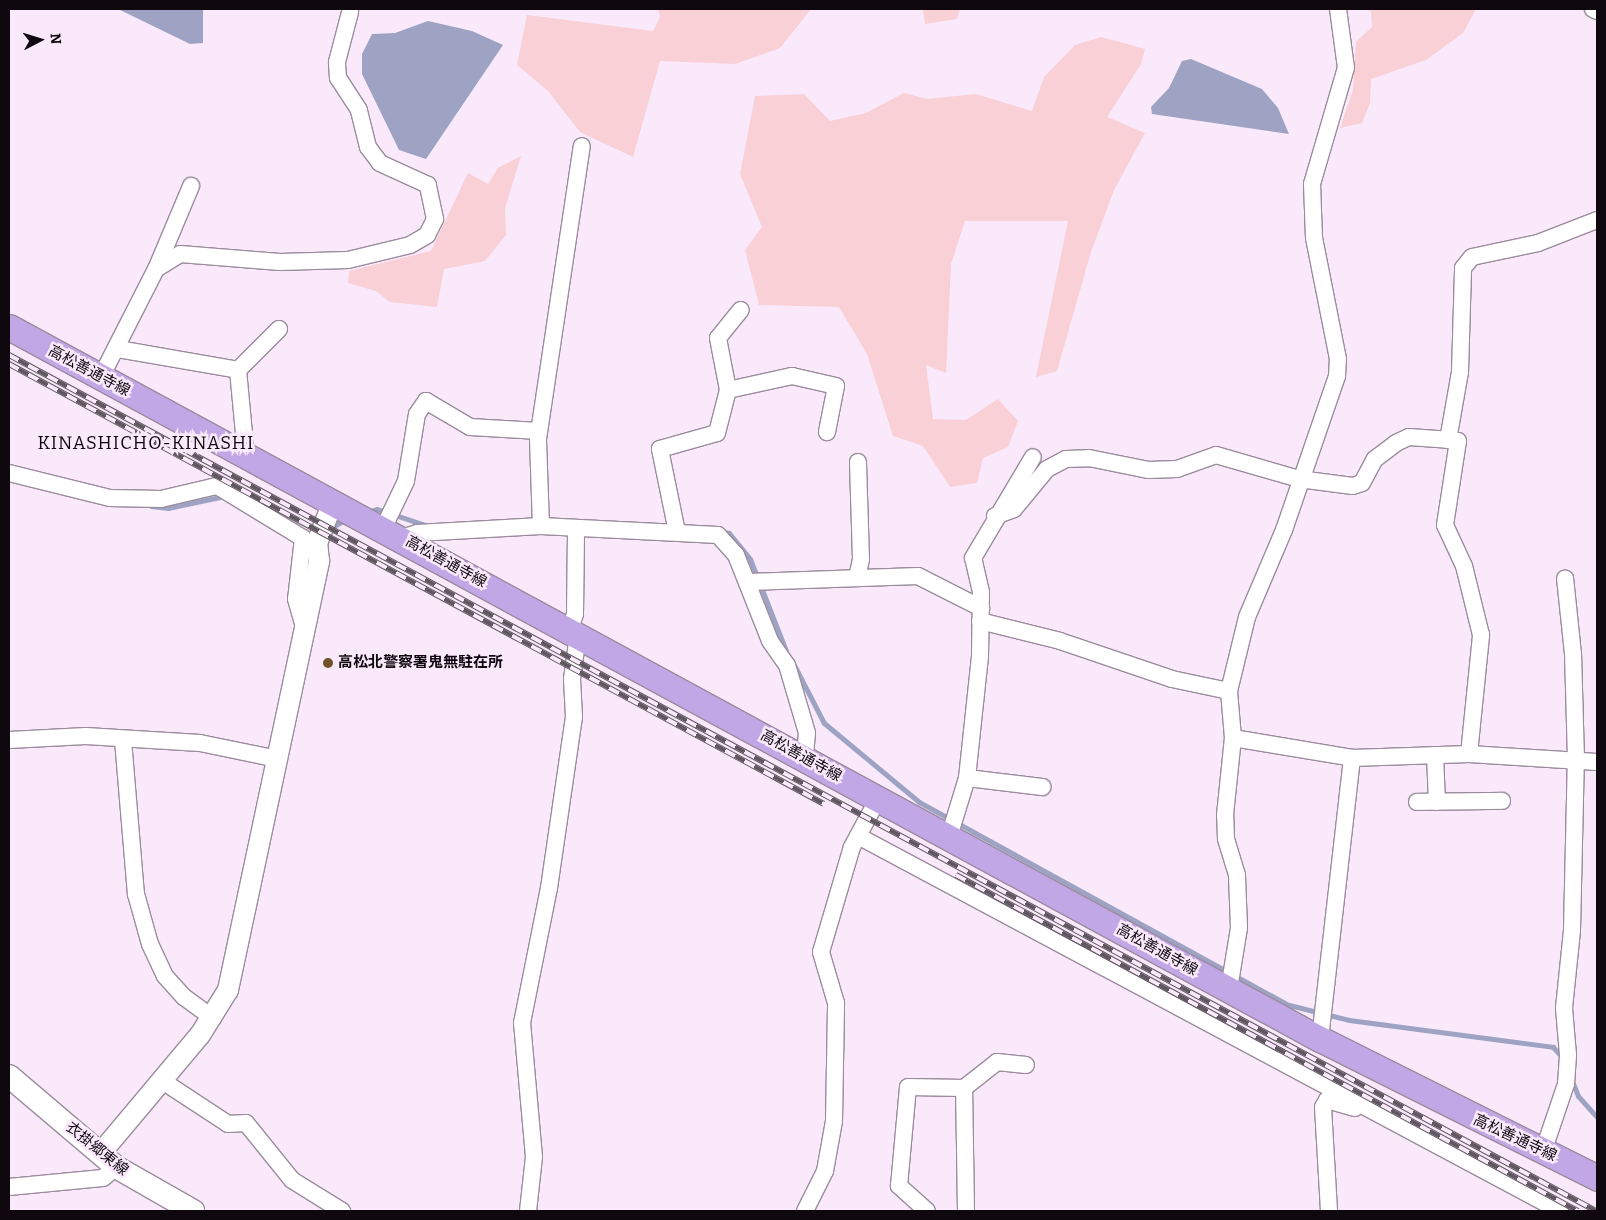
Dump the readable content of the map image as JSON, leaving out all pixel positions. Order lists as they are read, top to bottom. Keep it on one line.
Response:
{"streets":{"main road":["高松善通寺線","衣掛郷東線"]},"districts":["KINASHICHO-KINASHI"],"places":["高松北警察署鬼無駐在所"],"north":"right"}
